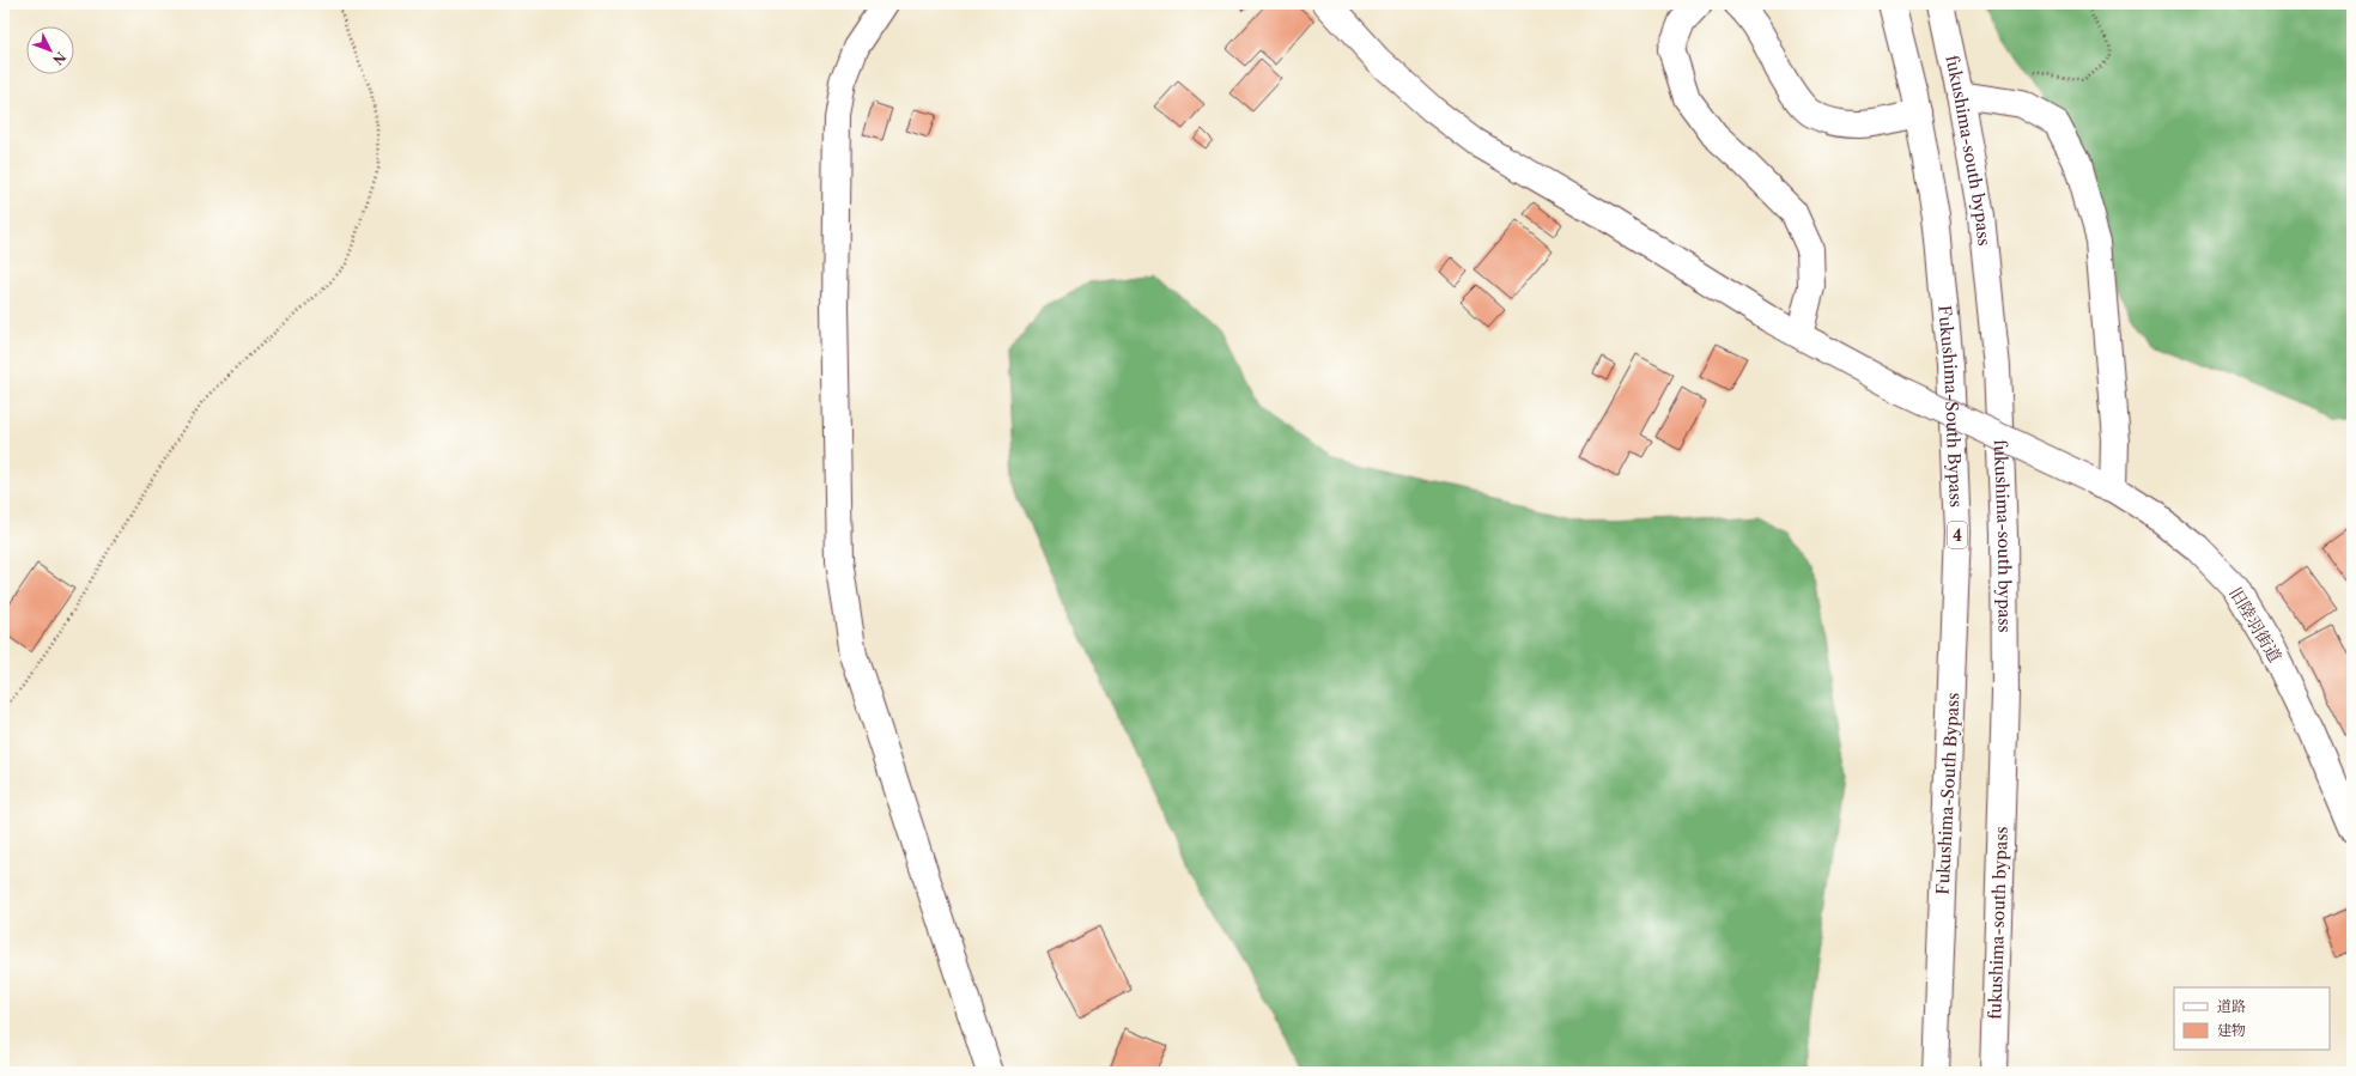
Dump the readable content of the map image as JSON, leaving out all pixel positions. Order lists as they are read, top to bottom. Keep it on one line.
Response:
{"streets":{"main road":["fukushima-south bypass","Fukushima-South Bypass","4","旧陸羽街道"]},"legend":["道路","建物"],"north":"bottom right"}
